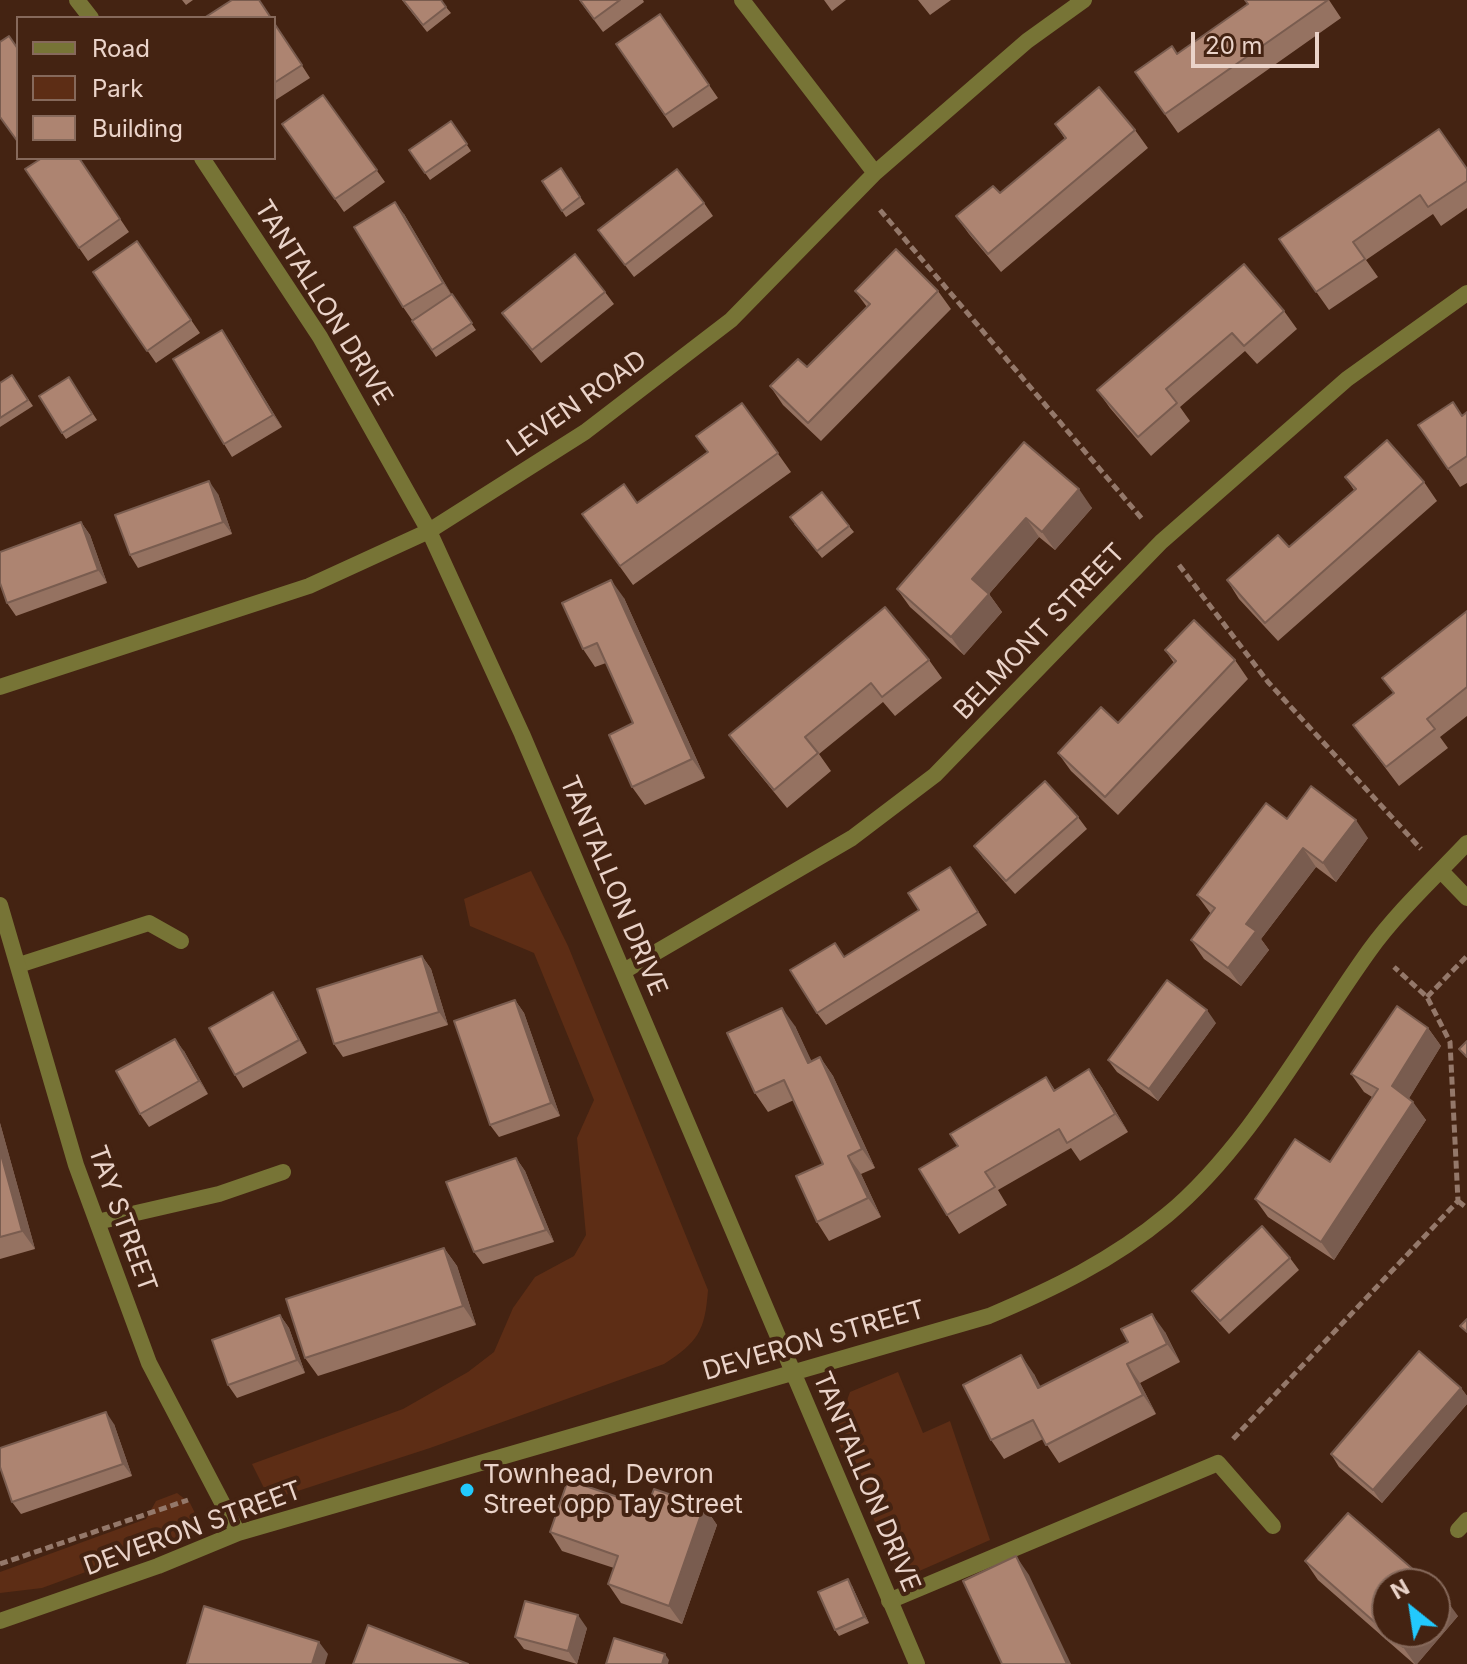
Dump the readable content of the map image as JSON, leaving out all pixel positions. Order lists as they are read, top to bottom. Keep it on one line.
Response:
{"streets":{"street":["TANTALLON DRIVE","LEVEN ROAD","BELMONT STREET","TAY STREET","DEVERON STREET"]},"crossings":[["TANTALLON DRIVE","LEVEN ROAD"],["TANTALLON DRIVE","BELMONT STREET"],["TANTALLON DRIVE","DEVERON STREET"],["TAY STREET","DEVERON STREET"]],"places":["Townhead, Devron Street opp Tay Street"],"legend":["Road","Park","Building"],"scale_bar":"20 m","north":"top left"}
